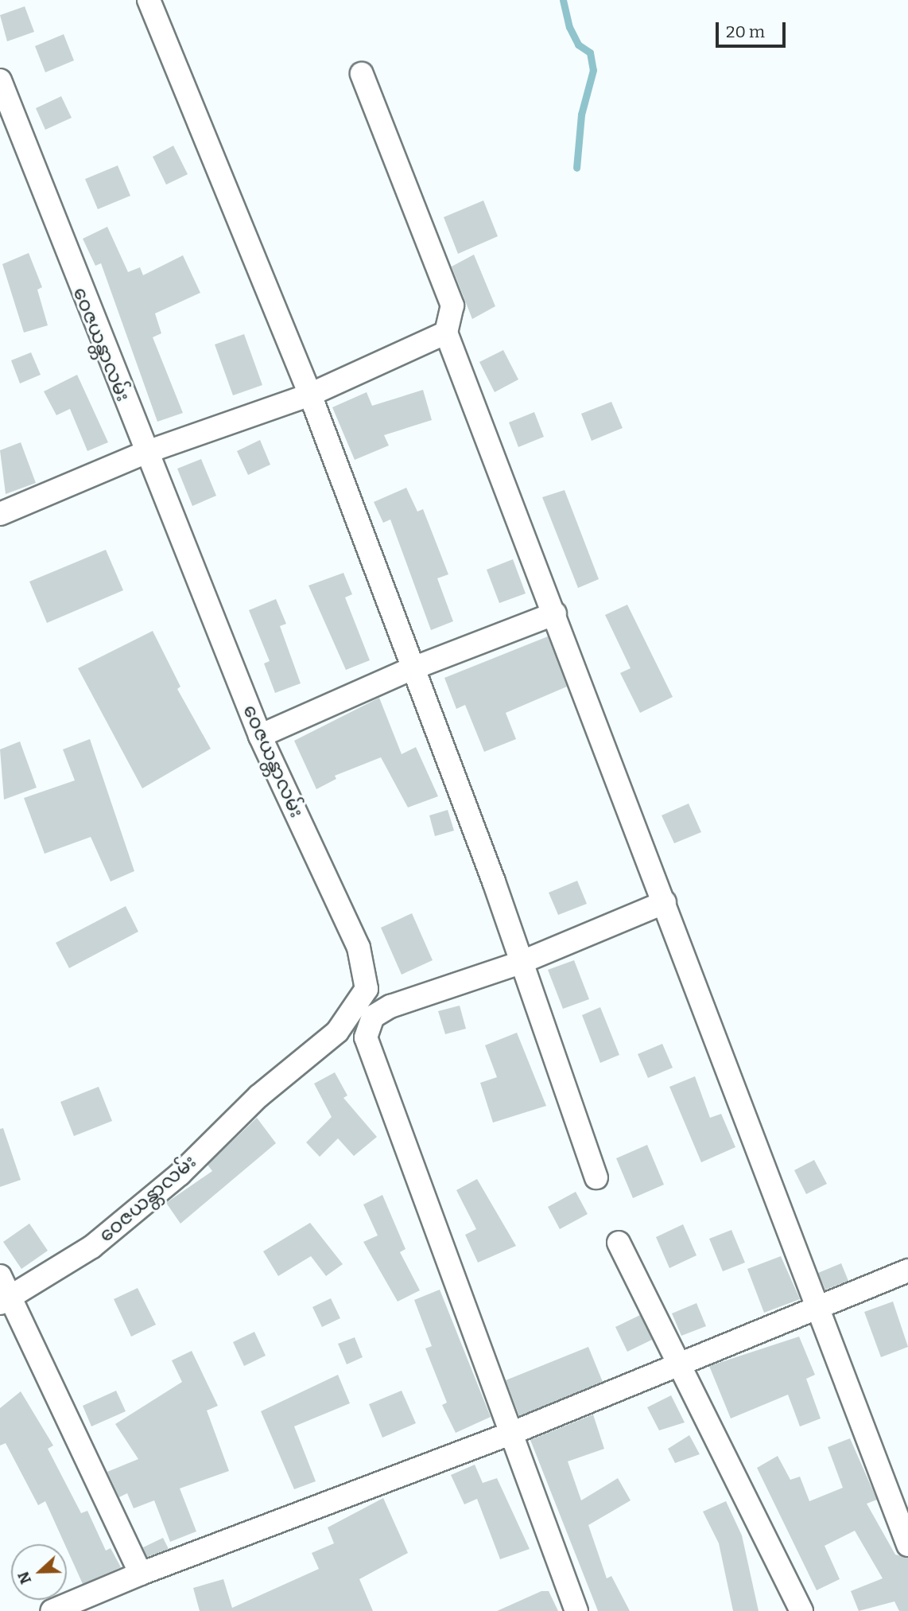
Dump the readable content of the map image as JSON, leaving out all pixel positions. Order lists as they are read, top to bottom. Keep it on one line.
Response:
{"streets":{"street":["ဝေဇယန္တာလမ်း"]},"scale_bar":"20 m","north":"left"}
